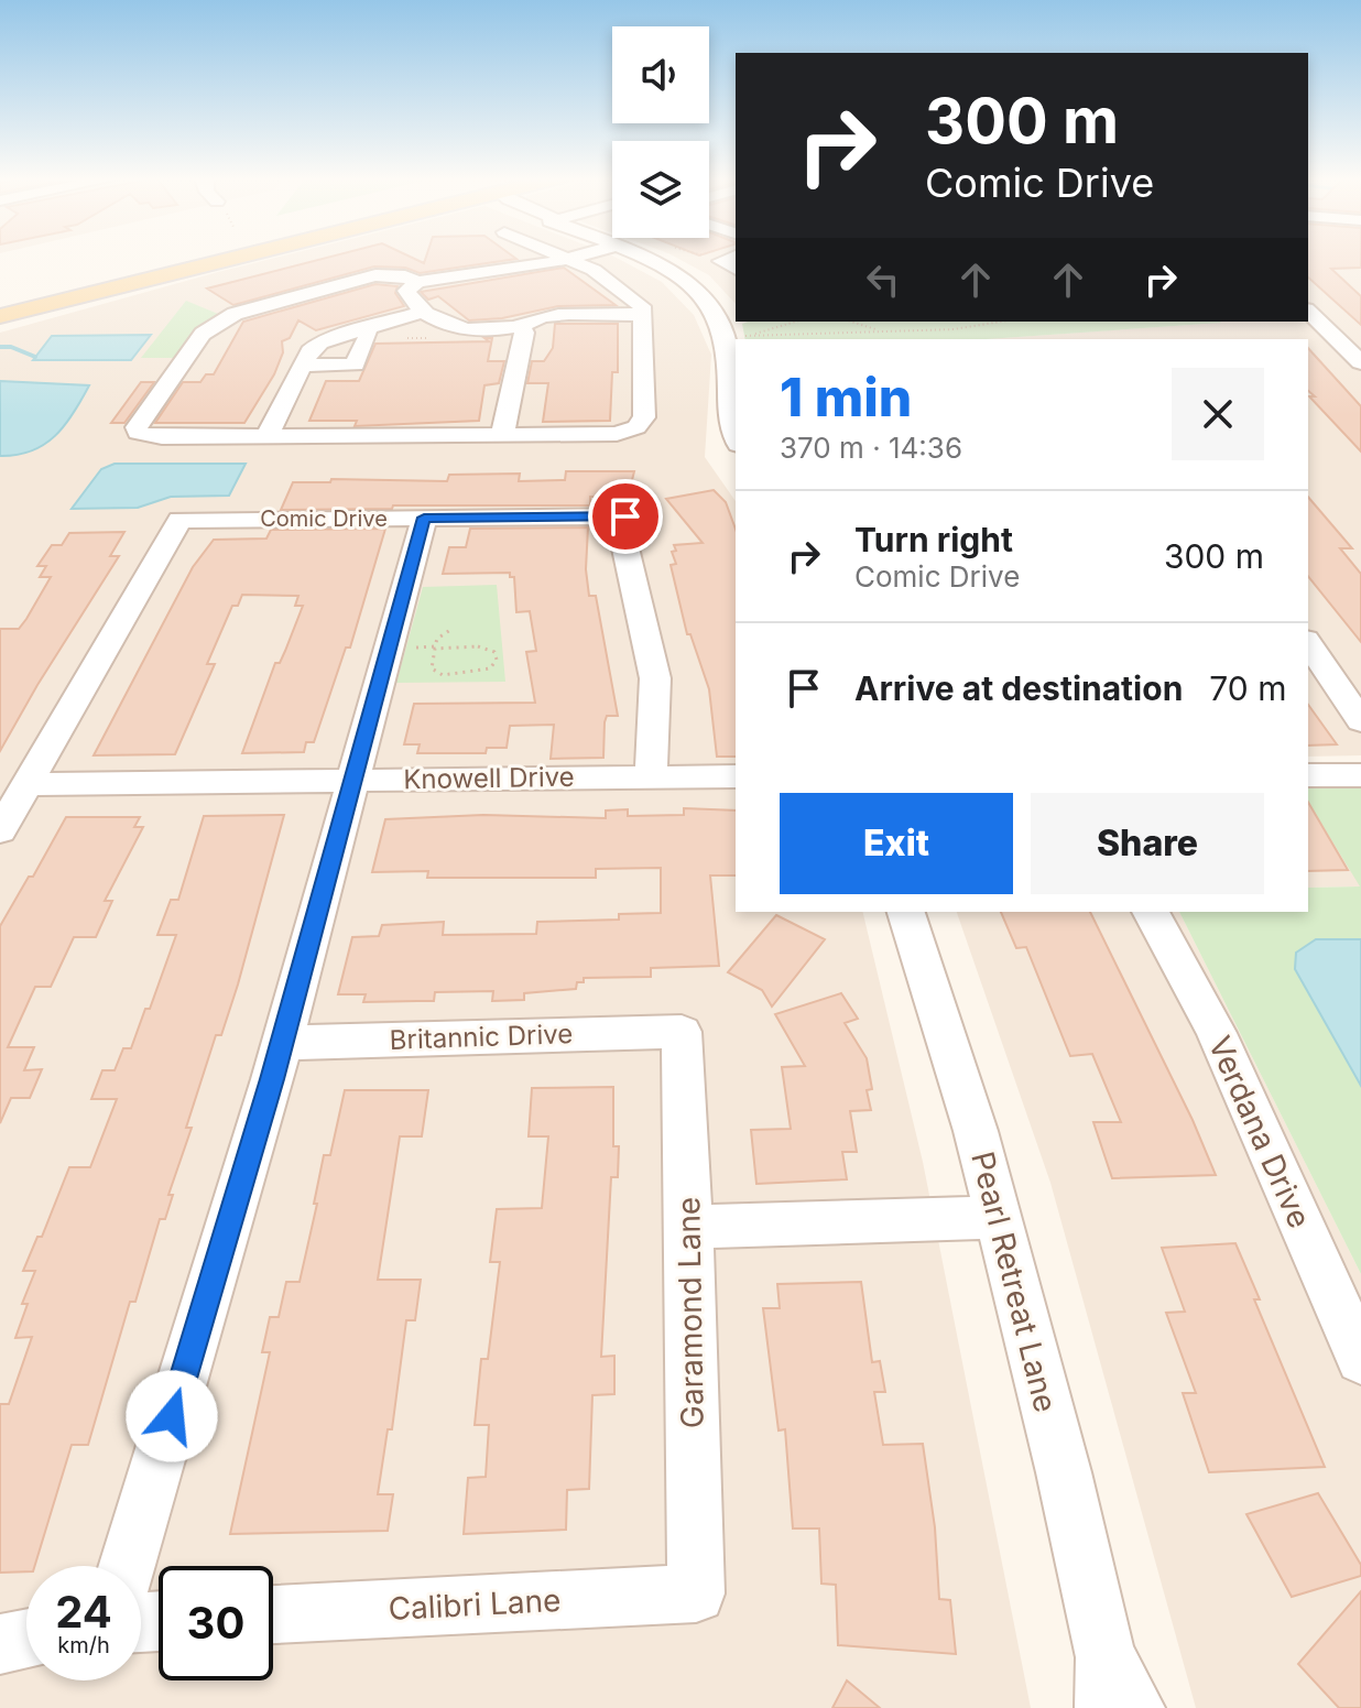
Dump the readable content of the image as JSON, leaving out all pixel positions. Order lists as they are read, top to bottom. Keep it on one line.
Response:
{"streets":{"street":["Comic Drive","Knowell Drive","Britannic Drive","Verdana Drive","Pearl Retreat Lane","Garamond Lane","Calibri Lane"]},"crossings":[["Comic Drive","Knowell Drive"],["Britannic Drive","Garamond Lane"],["Garamond Lane","Calibri Lane"]],"page":{"turn":["300 m","Comic Drive"],"heading":["1 min","370 m · 14:36"],"list":[{"name":"Turn right","note":"Comic Drive","value":"300 m"},{"name":"Arrive at destination","value":"70 m"}],"buttons":["Exit","Share"],"speed":"24 km/h","limit":"30"}}
